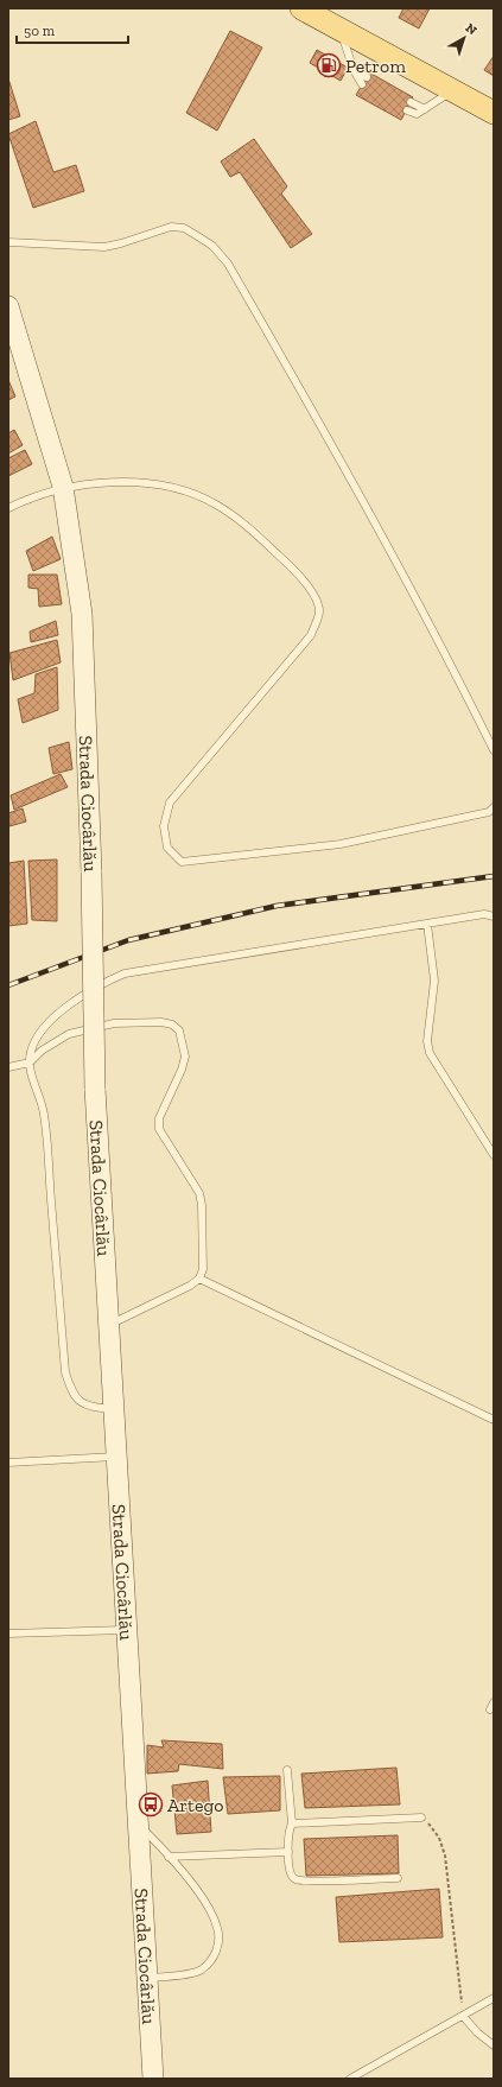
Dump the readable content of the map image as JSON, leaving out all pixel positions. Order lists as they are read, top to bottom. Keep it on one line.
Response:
{"streets":{"main road":["Strada Ciocârlău"]},"places":{"fuel station":["Petrom"],"bus stop":["Artego"]},"scale_bar":"50 m","north":"top right"}
